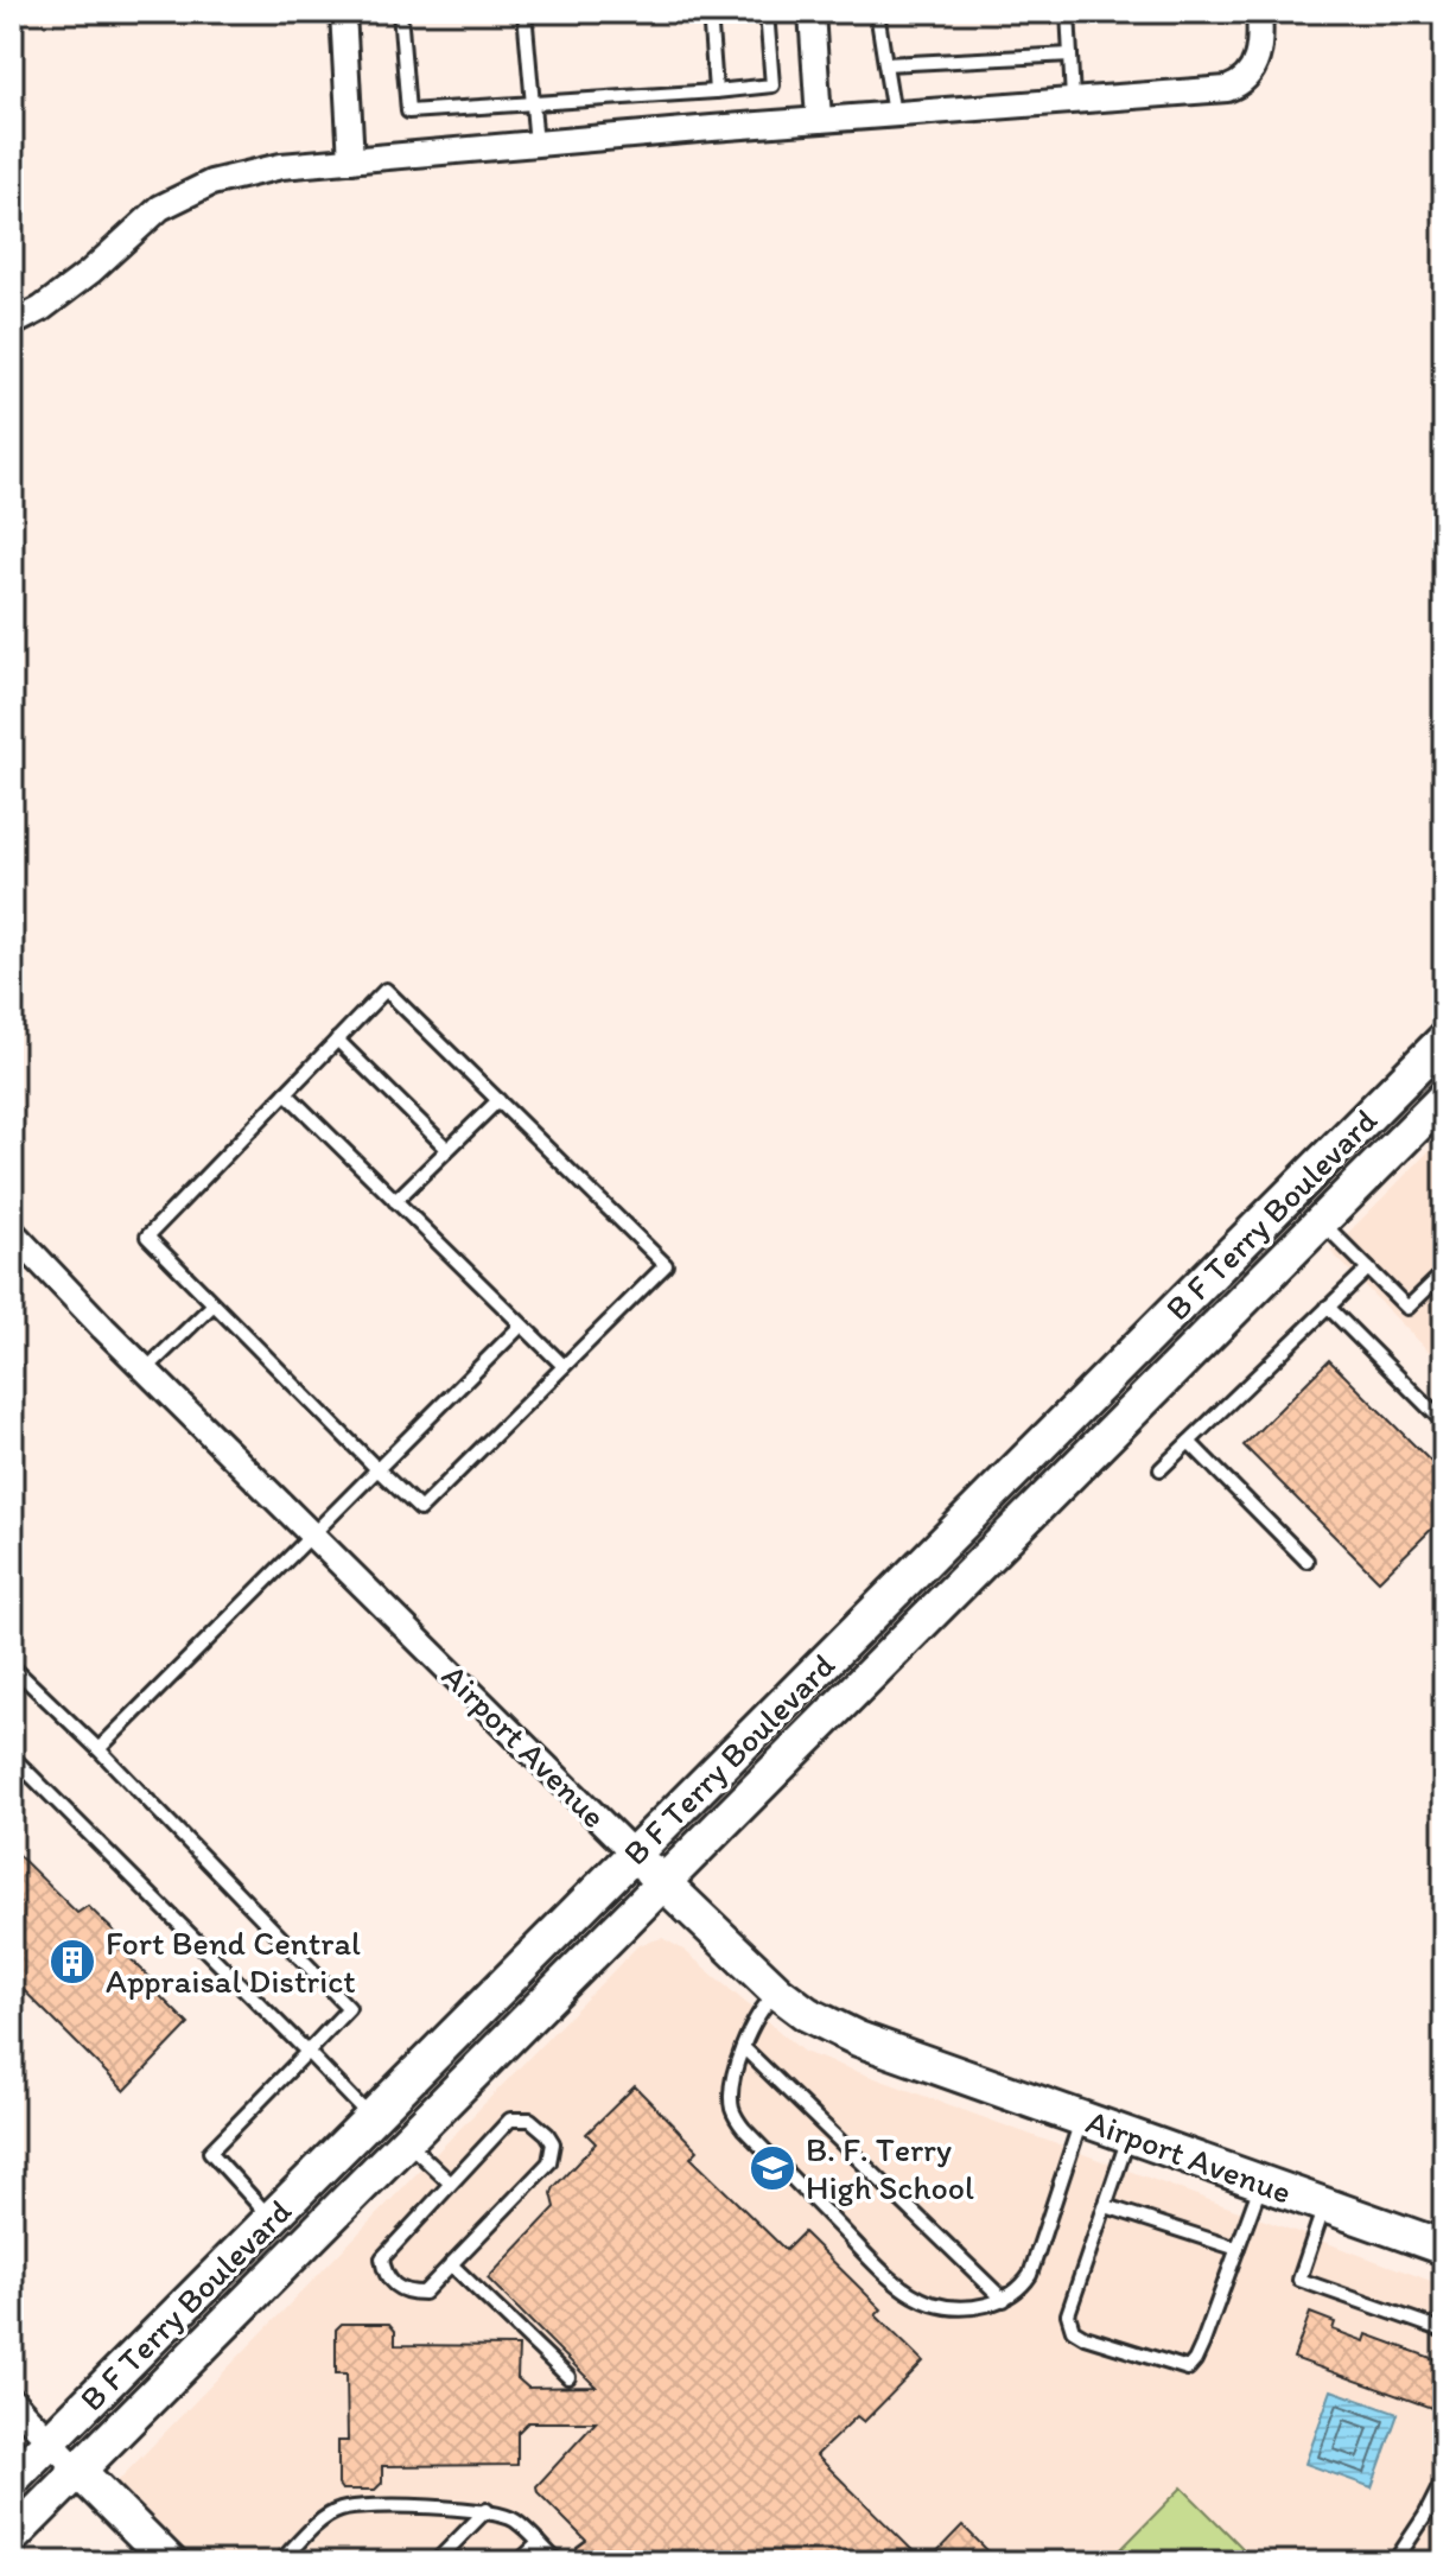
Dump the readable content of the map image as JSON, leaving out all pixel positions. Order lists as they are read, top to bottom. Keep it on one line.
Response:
{"streets":{"main road":["B F Terry Boulevard","Airport Avenue"]},"crossings":[["B F Terry Boulevard","Airport Avenue"]],"places":{"building":["Fort Bend Central Appraisal District"],"school or university":["B. F. Terry High School"]}}
